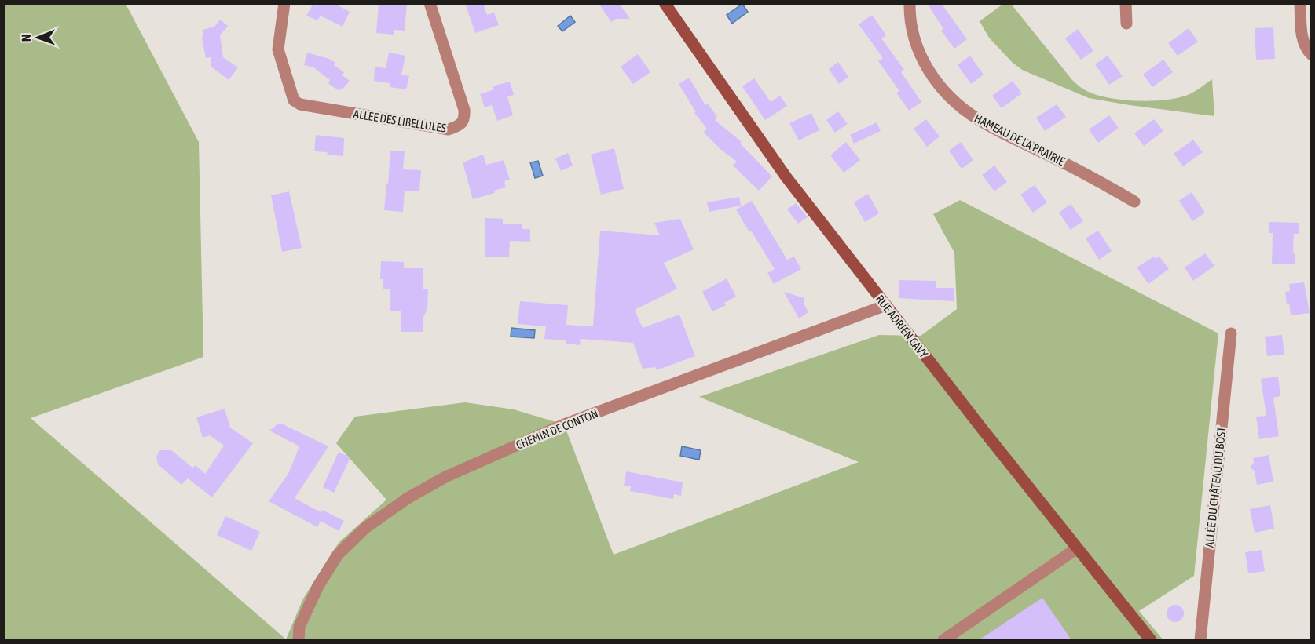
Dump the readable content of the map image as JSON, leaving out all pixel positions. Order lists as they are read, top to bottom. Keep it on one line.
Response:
{"streets":{"main road":["RUE ADRIEN CAVY"],"street":["ALLÉE DES LIBELLULES","HAMEAU DE LA PRAIRIE","CHEMIN DE CONTON","ALLÉE DU CHÂTEAU DU BOST"]},"crossings":[["RUE ADRIEN CAVY","CHEMIN DE CONTON"]],"north":"left"}
